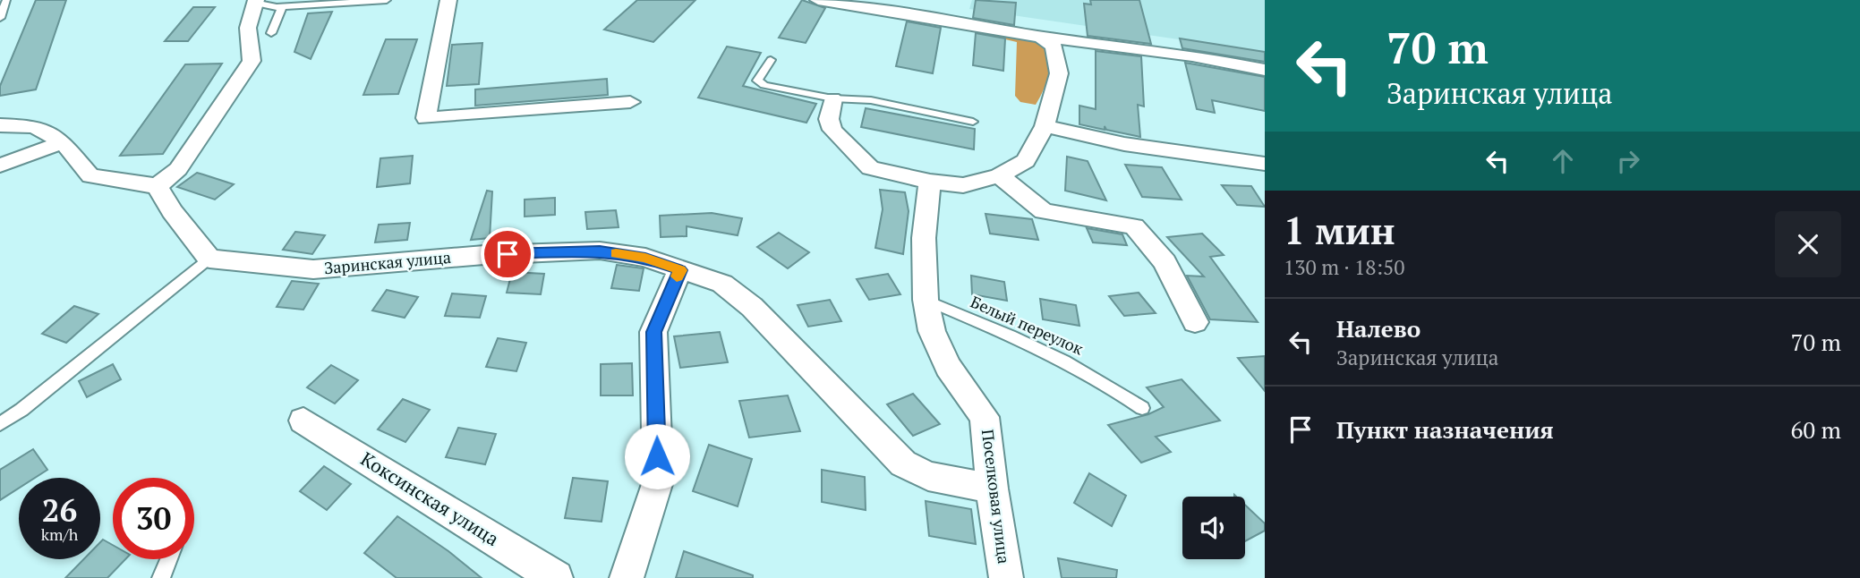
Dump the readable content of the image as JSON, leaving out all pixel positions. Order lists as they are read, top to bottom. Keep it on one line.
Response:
{"streets":{"street":["Заринская улица","Поселковая улица","Коксинская улица"],"lane":["Белый переулок"]},"crossings":[["Заринская улица","Поселковая улица"],["Белый переулок","Поселковая улица"]],"page":{"turn":["70 m","Заринская улица"],"heading":["1 мин","130 m · 18:50"],"list":[{"name":"Налево","note":"Заринская улица","value":"70 m"},{"name":"Пункт назначения","value":"60 m"}],"speed":"26 km/h","limit":"30"}}
